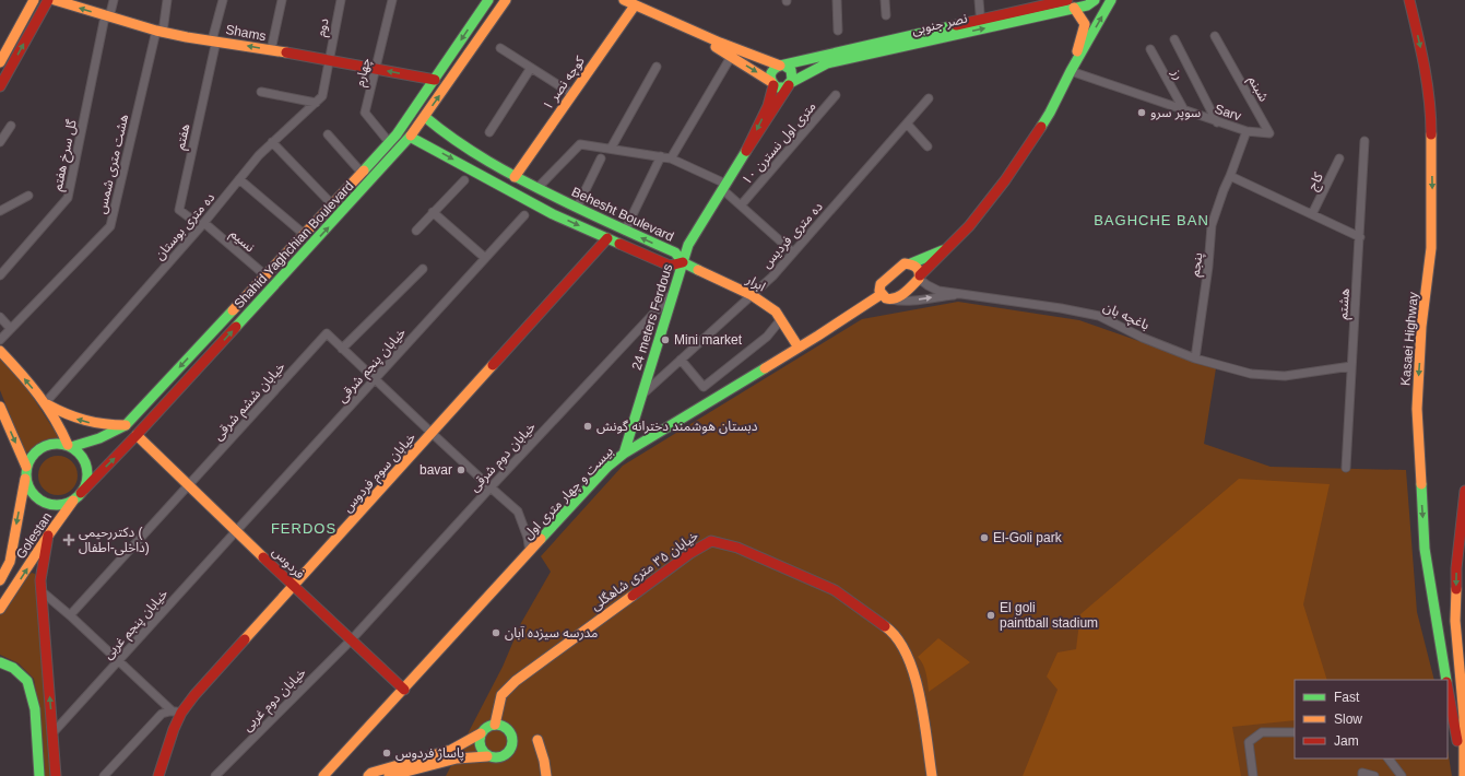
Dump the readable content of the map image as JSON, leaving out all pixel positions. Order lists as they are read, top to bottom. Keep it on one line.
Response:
{"streets":{"main road":["نصر جنوبی","Shams","کوچه نصر ۱","Behesht Boulevard","Shahid Yaghchian Boulevard","ابرار","24 meters Ferdous","Kasaei Highway","خیابان سوم فردوس","بیست و چهار متری اول","Golestan","فردوس","خیابان ۳۵ متری شاهگلی"],"street":["دوم","چهارم","رز","شبنم","Sarv","هفتم","۱۰ متری اول نسترن","گل سرخ هفتم","هشت متری شمس","کاج","ده متری بوستان","ده متری فردیس","نسیم","پنجم","هشتم","باغچه بان","خیابان پنجم شرقی","خیابان ششم شرقی","خیابان دوم شرقی","خیابان پنجم غربی","خیابان دوم غربی"]},"crossings":[["نصر جنوبی","24 meters Ferdous"],["دوم","Shams"],["دوم","ده متری بوستان"],["Shams","چهارم"],["Shams","هفتم"],["Shams","گل سرخ هفتم"],["Shams","هشت متری شمس"],["Shams","ده متری بوستان"],["Shams","Shahid Yaghchian Boulevard"],["چهارم","Shahid Yaghchian Boulevard"],["رز","Sarv"],["کوچه نصر ۱","Behesht Boulevard"],["شبنم","Sarv"],["Sarv","پنجم"],["هفتم","ده متری بوستان"],["هفتم","نسیم"],["Behesht Boulevard","Shahid Yaghchian Boulevard"],["Behesht Boulevard","ابرار"],["Behesht Boulevard","24 meters Ferdous"],["Behesht Boulevard","خیابان سوم فردوس"],["ده متری بوستان","نسیم"],["ده متری فردیس","ابرار"],["ده متری فردیس","24 meters Ferdous"],["نسیم","Shahid Yaghchian Boulevard"],["Shahid Yaghchian Boulevard","Golestan"],["Shahid Yaghchian Boulevard","فردوس"],["پنجم","باغچه بان"],["ابرار","24 meters Ferdous"],["ابرار","بیست و چهار متری اول"],["هشتم","باغچه بان"],["24 meters Ferdous","خیابان دوم شرقی"],["24 meters Ferdous","بیست و چهار متری اول"],["خیابان پنجم شرقی","فردوس"],["خیابان پنجم شرقی","خیابان پنجم غربی"],["خیابان ششم شرقی","فردوس"],["خیابان دوم شرقی","فردوس"],["خیابان دوم شرقی","خیابان دوم غربی"],["خیابان سوم فردوس","فردوس"],["بیست و چهار متری اول","فردوس"],["فردوس","خیابان پنجم غربی"],["فردوس","خیابان دوم غربی"]],"one_way":["Shams","Kasaei Highway"],"districts":["BAGHCHE BAN","FERDOS"],"places":{"other":["سوپر سرو","Mini market","دبستان هوشمند دخترانه گونش","bavar","El-Goli park","El goli paintball stadium","مدرسه سیزده آبان","پاساژ فردوس"],"health":["دکتررحیمی ( داخلی-اطفال)"]},"legend":["Fast","Slow","Jam"]}
